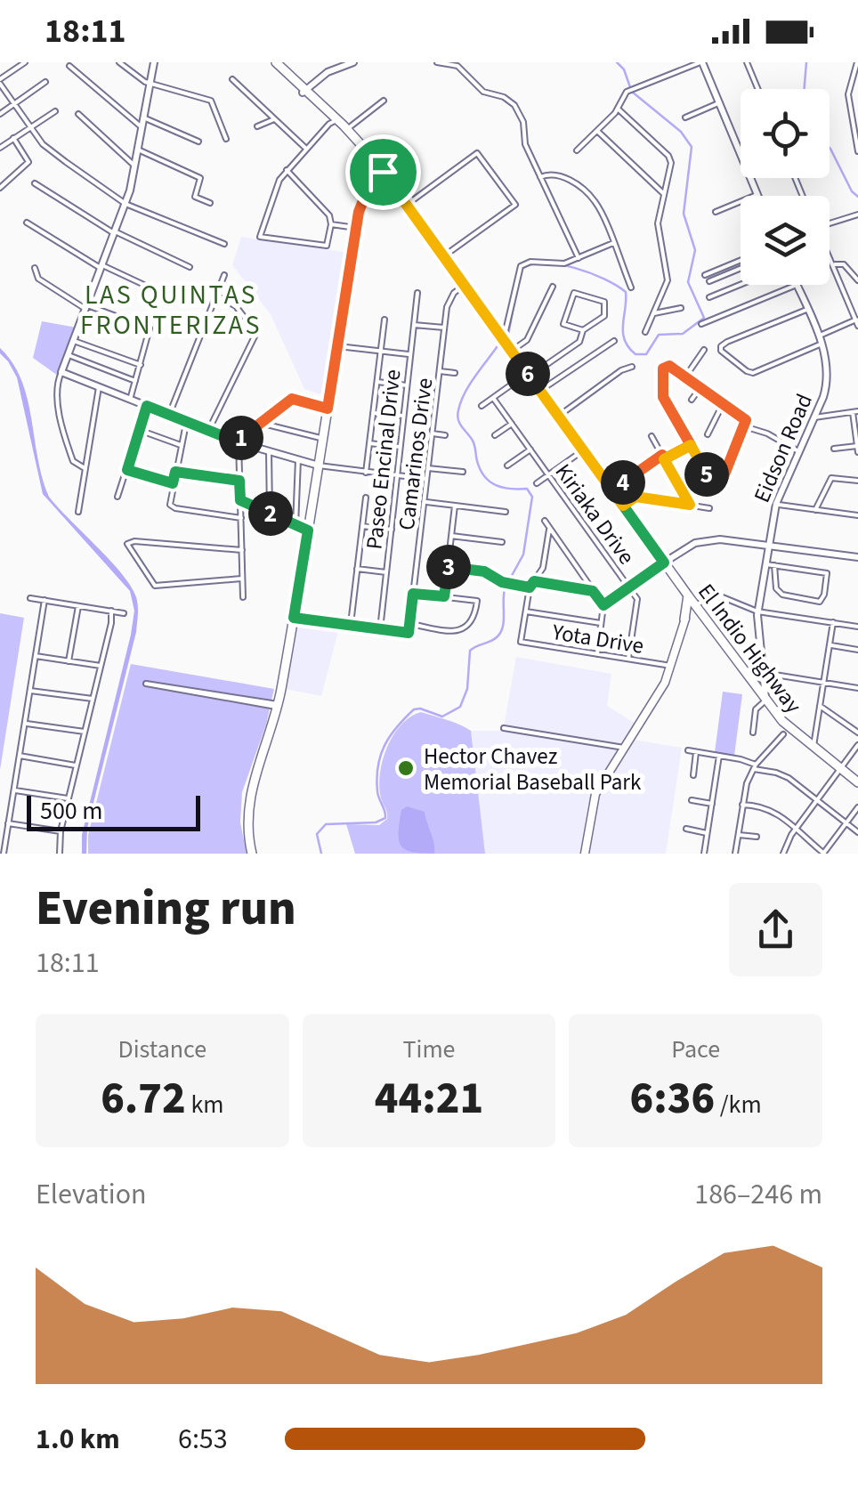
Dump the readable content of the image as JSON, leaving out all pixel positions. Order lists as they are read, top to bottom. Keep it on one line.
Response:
{"streets":{"main road":["El Indio Highway"],"street":["Eidson Road","Camarinos Drive","Paseo Encinal Drive","Kiriaka Drive","Yota Drive"]},"crossings":[["Eidson Road","El Indio Highway"],["Camarinos Drive","Paseo Encinal Drive"],["Camarinos Drive","El Indio Highway"],["Kiriaka Drive","Yota Drive"]],"districts":["LAS QUINTAS FRONTERIZAS"],"places":["Hector Chavez Memorial Baseball Park"],"scale_bar":"500 m","page":{"status":"18:11","pins":["6","1","5","4","2","3"],"scale":"500 m","heading":["Evening run","18:11"],"stats":[["Distance","6.72 km"],["Time","44:21"],["Pace","6:36 /km"]],"chart":["Elevation","186–246 m"],"list":[{"name":"1.0 km","note":"6:53"}]}}
